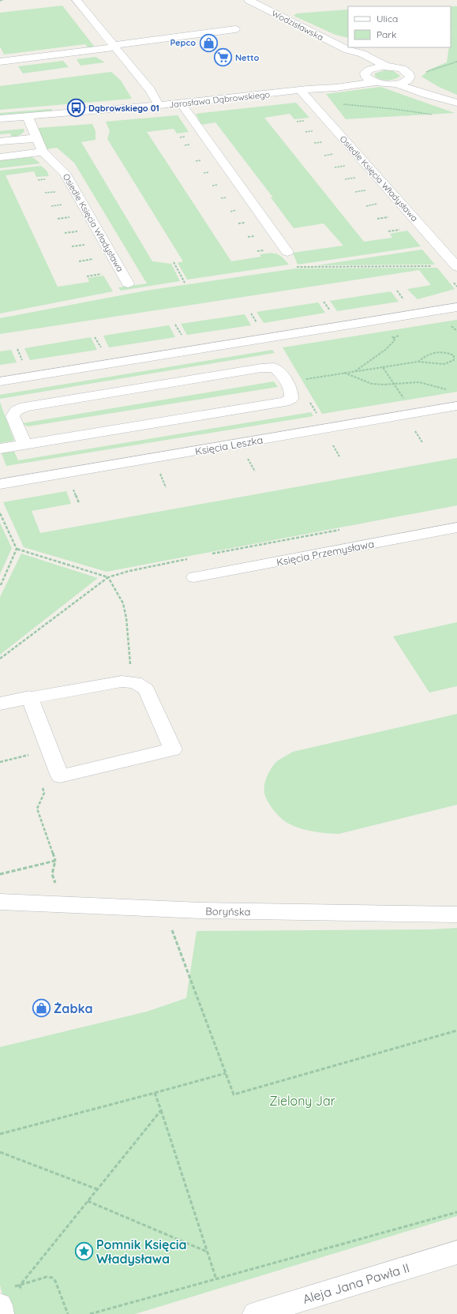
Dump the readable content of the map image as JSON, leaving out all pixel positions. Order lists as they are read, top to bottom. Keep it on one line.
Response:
{"streets":{"street":["Wodzisławska","Jarosława Dąbrowskiego","Osiedle Księcia Władysława","Księcia Leszka","Księcia Przemysława","Boryńska","Aleja Jana Pawła II"]},"crossings":[["Wodzisławska","Jarosława Dąbrowskiego"],["Jarosława Dąbrowskiego","Osiedle Księcia Władysława"]],"parks":["Zielony Jar"],"places":{"shop":["Pepco","Żabka"],"supermarket":["Netto"],"bus stop":["Dąbrowskiego 01"],"place":["Pomnik Księcia Władysława"]},"legend":["Ulica","Park"]}
